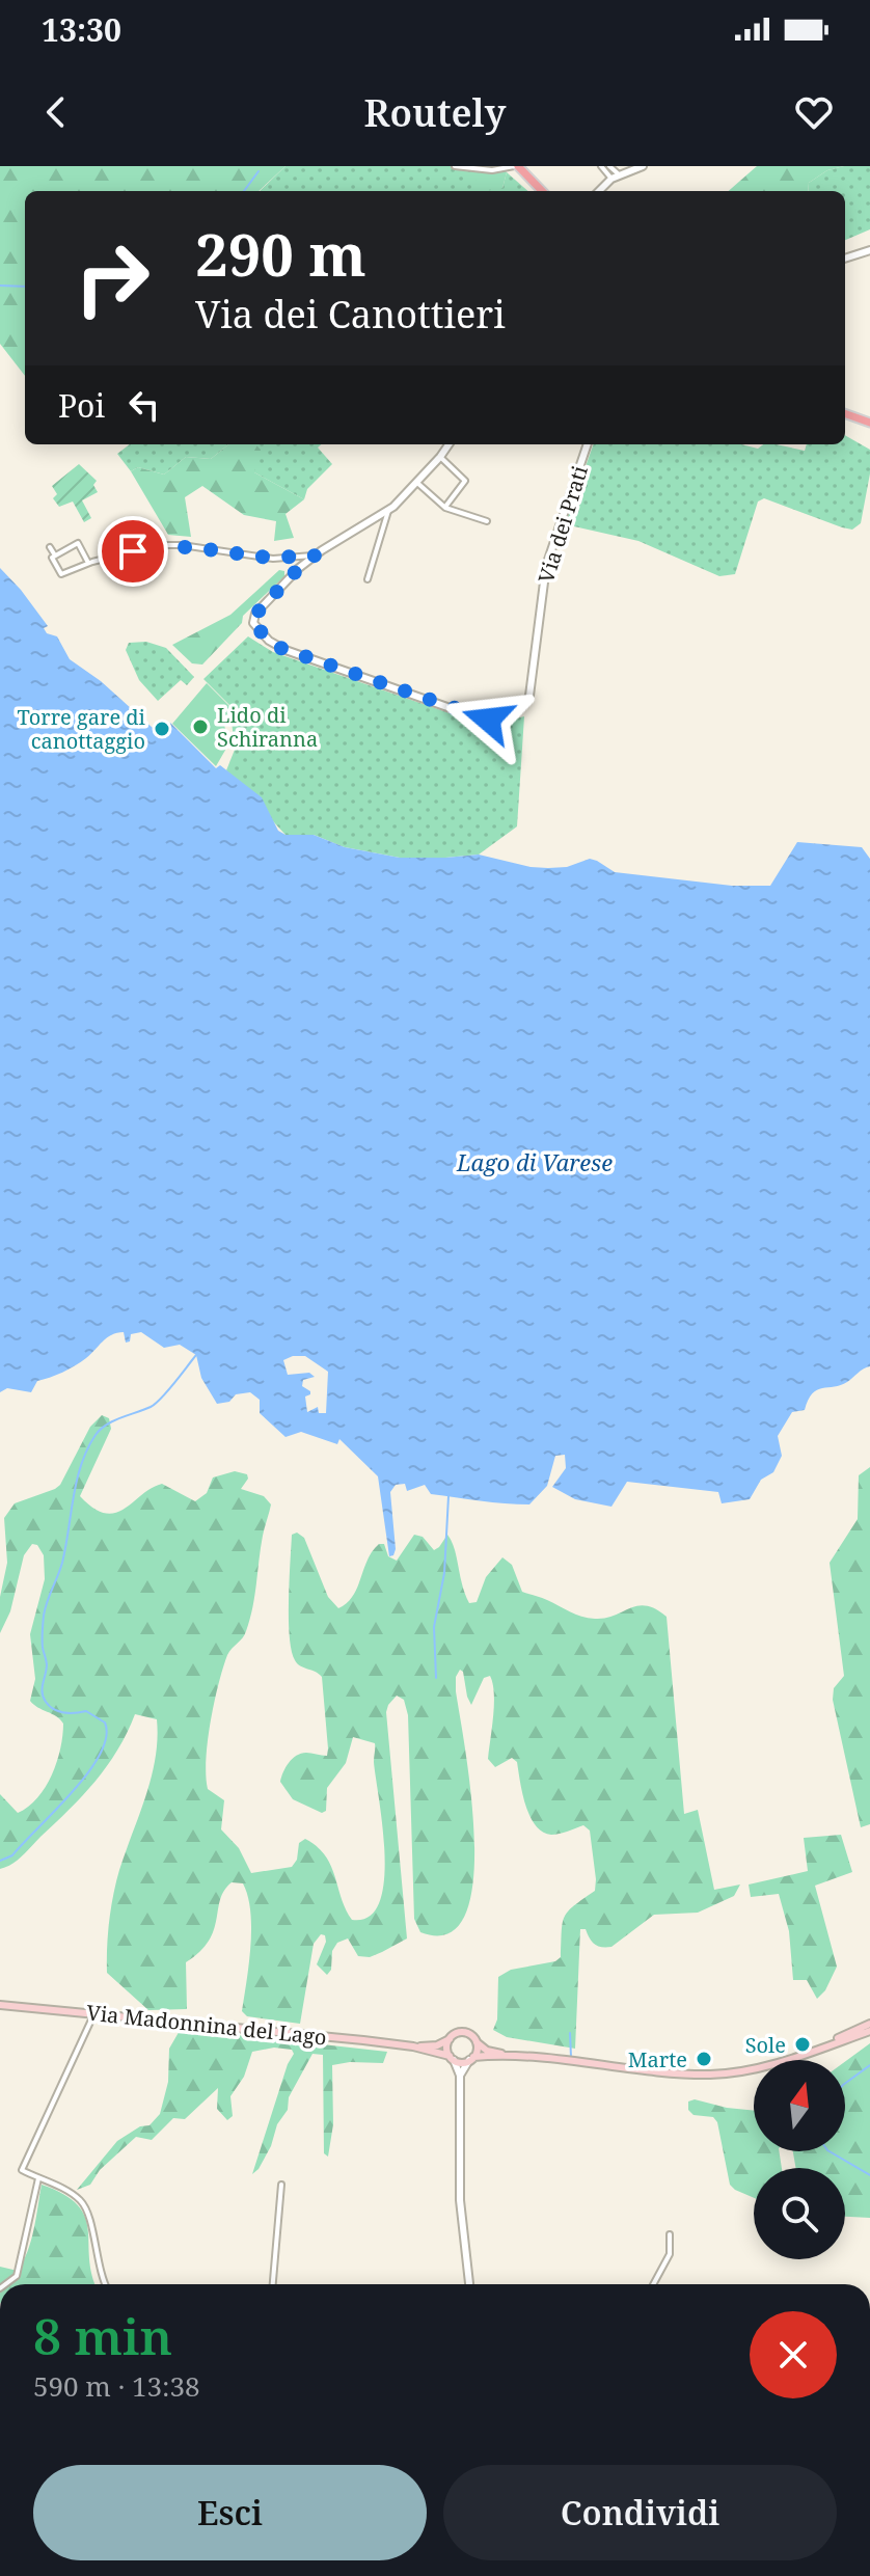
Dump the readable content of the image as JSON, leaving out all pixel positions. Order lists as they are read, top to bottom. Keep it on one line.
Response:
{"streets":{"main road":["Via Madonnina del Lago"],"street":["Via dei Prati"]},"water":["Lago di Varese"],"places":["Lido di Schiranna","Torre gare di canottaggio","Sole","Marte"],"north":"top","page":{"status":"13:30","header":"Routely","turn":["290 m","Via dei Canottieri"],"then":"Poi","heading":["8 min","590 m · 13:38"],"buttons":["Esci","Condividi"]}}
